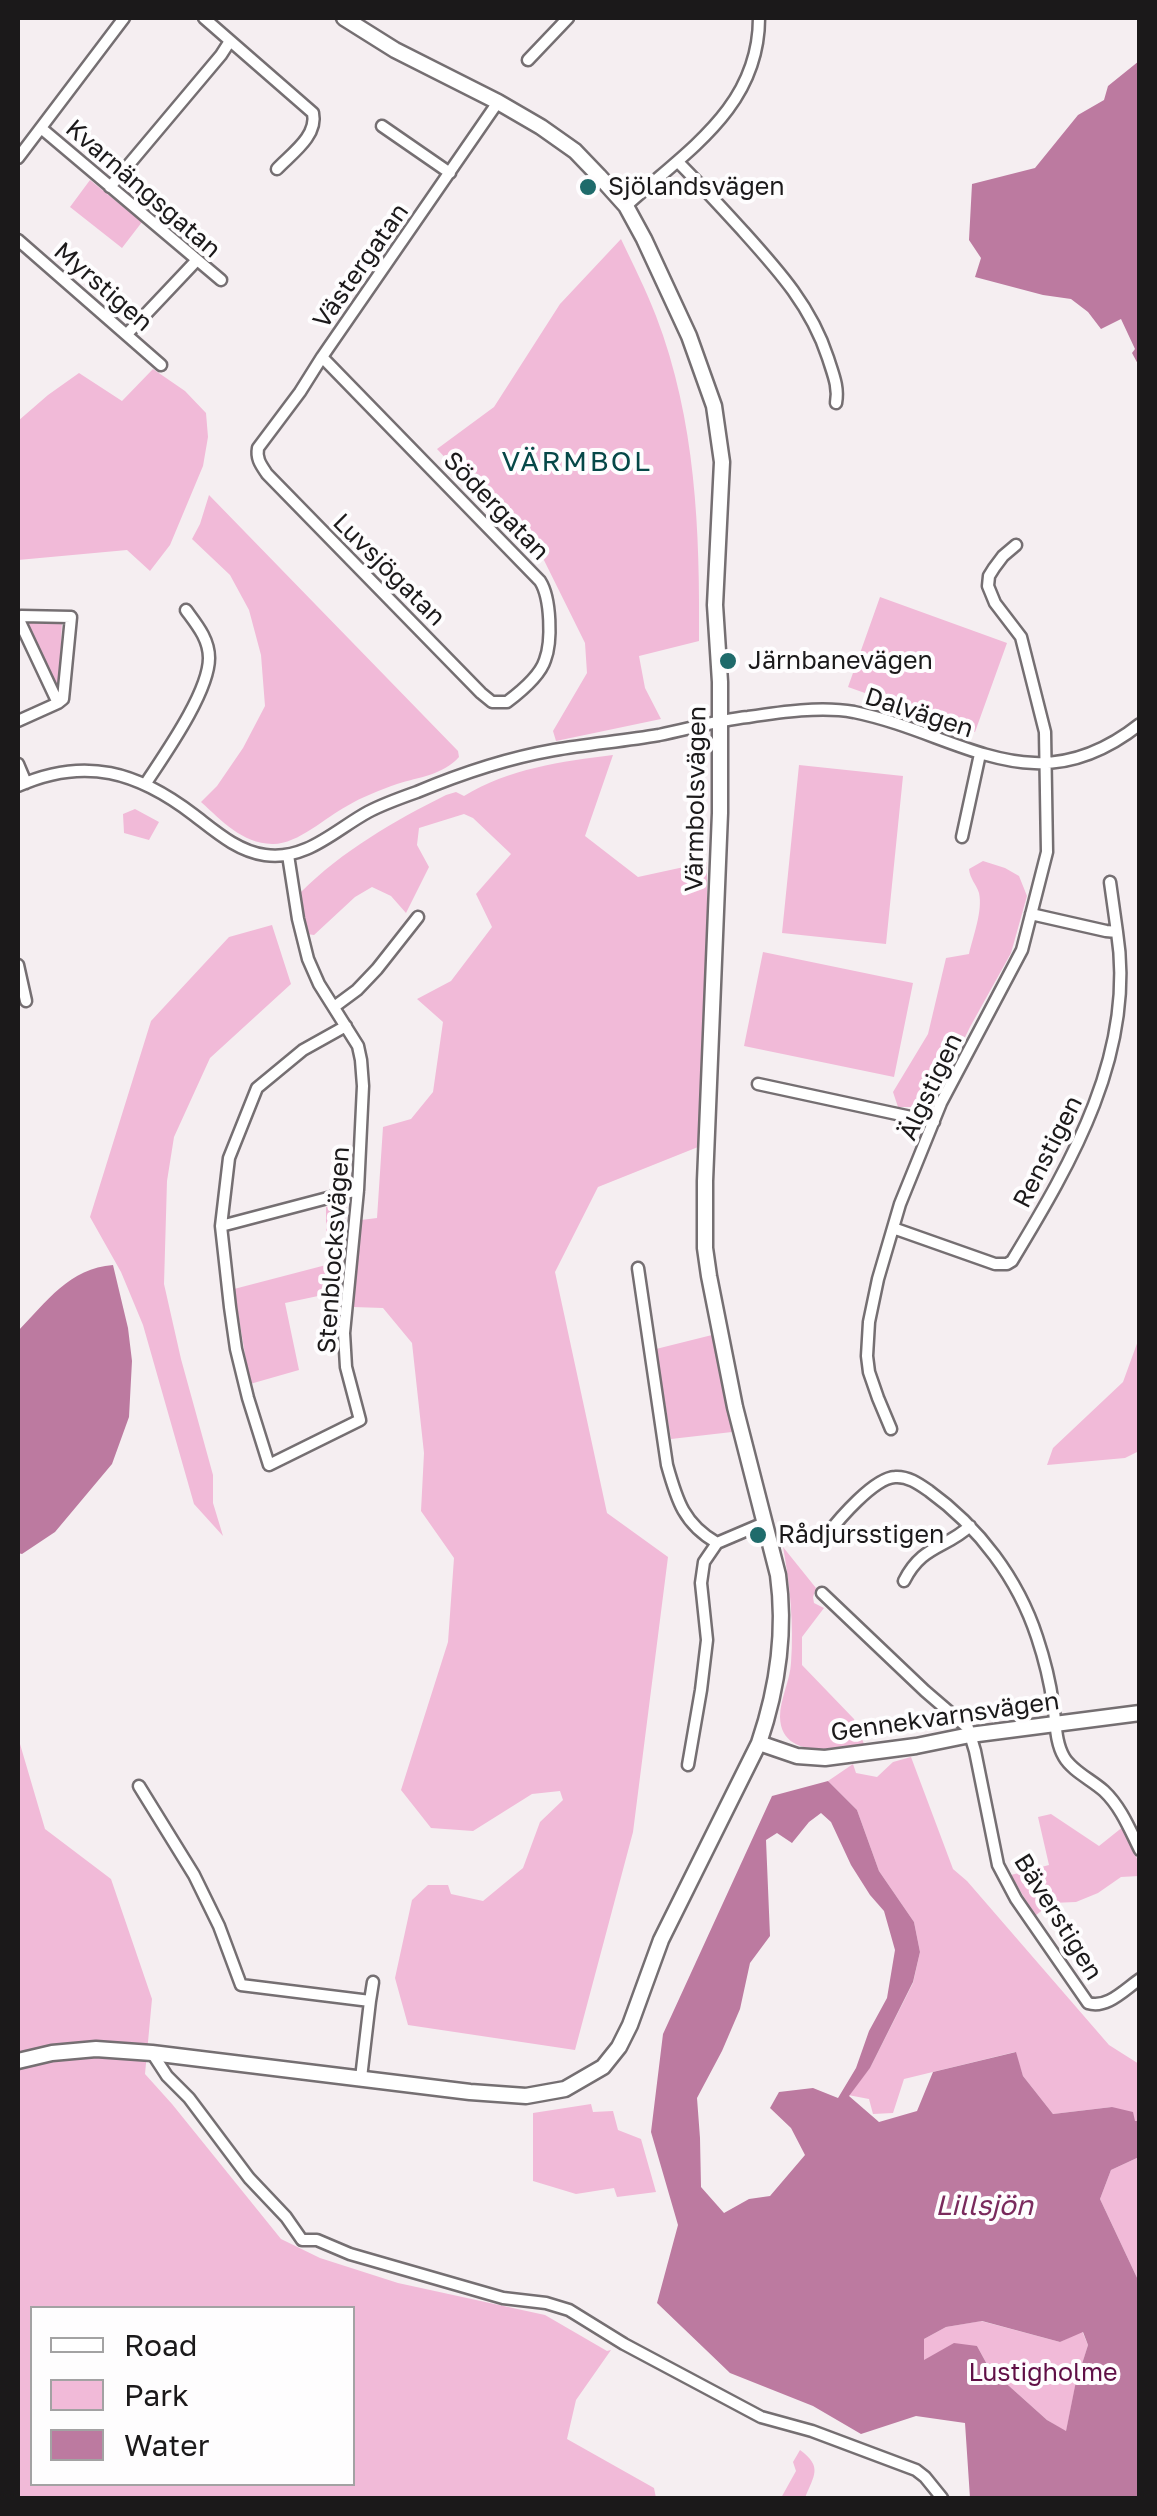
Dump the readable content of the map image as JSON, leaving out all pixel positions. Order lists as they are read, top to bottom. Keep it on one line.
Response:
{"streets":{"street":["Kvarnängsgatan","Västergatan","Myrstigen","Södergatan","Luvsjögatan","Dalvägen","Värmbolsvägen","Älgstigen","Renstigen","Stenblocksvägen","Gennekvarnsvägen","Bäverstigen"]},"crossings":[["Västergatan","Södergatan"],["Västergatan","Luvsjögatan"],["Västergatan","Värmbolsvägen"],["Södergatan","Luvsjögatan"],["Dalvägen","Värmbolsvägen"],["Dalvägen","Älgstigen"],["Värmbolsvägen","Gennekvarnsvägen"],["Älgstigen","Renstigen"],["Gennekvarnsvägen","Bäverstigen"]],"districts":["VÄRMBOL"],"water":["Lillsjön"],"parks":["Lustigholme"],"places":["Sjölandsvägen","Järnbanevägen","Rådjursstigen"],"legend":["Road","Park","Water"]}
